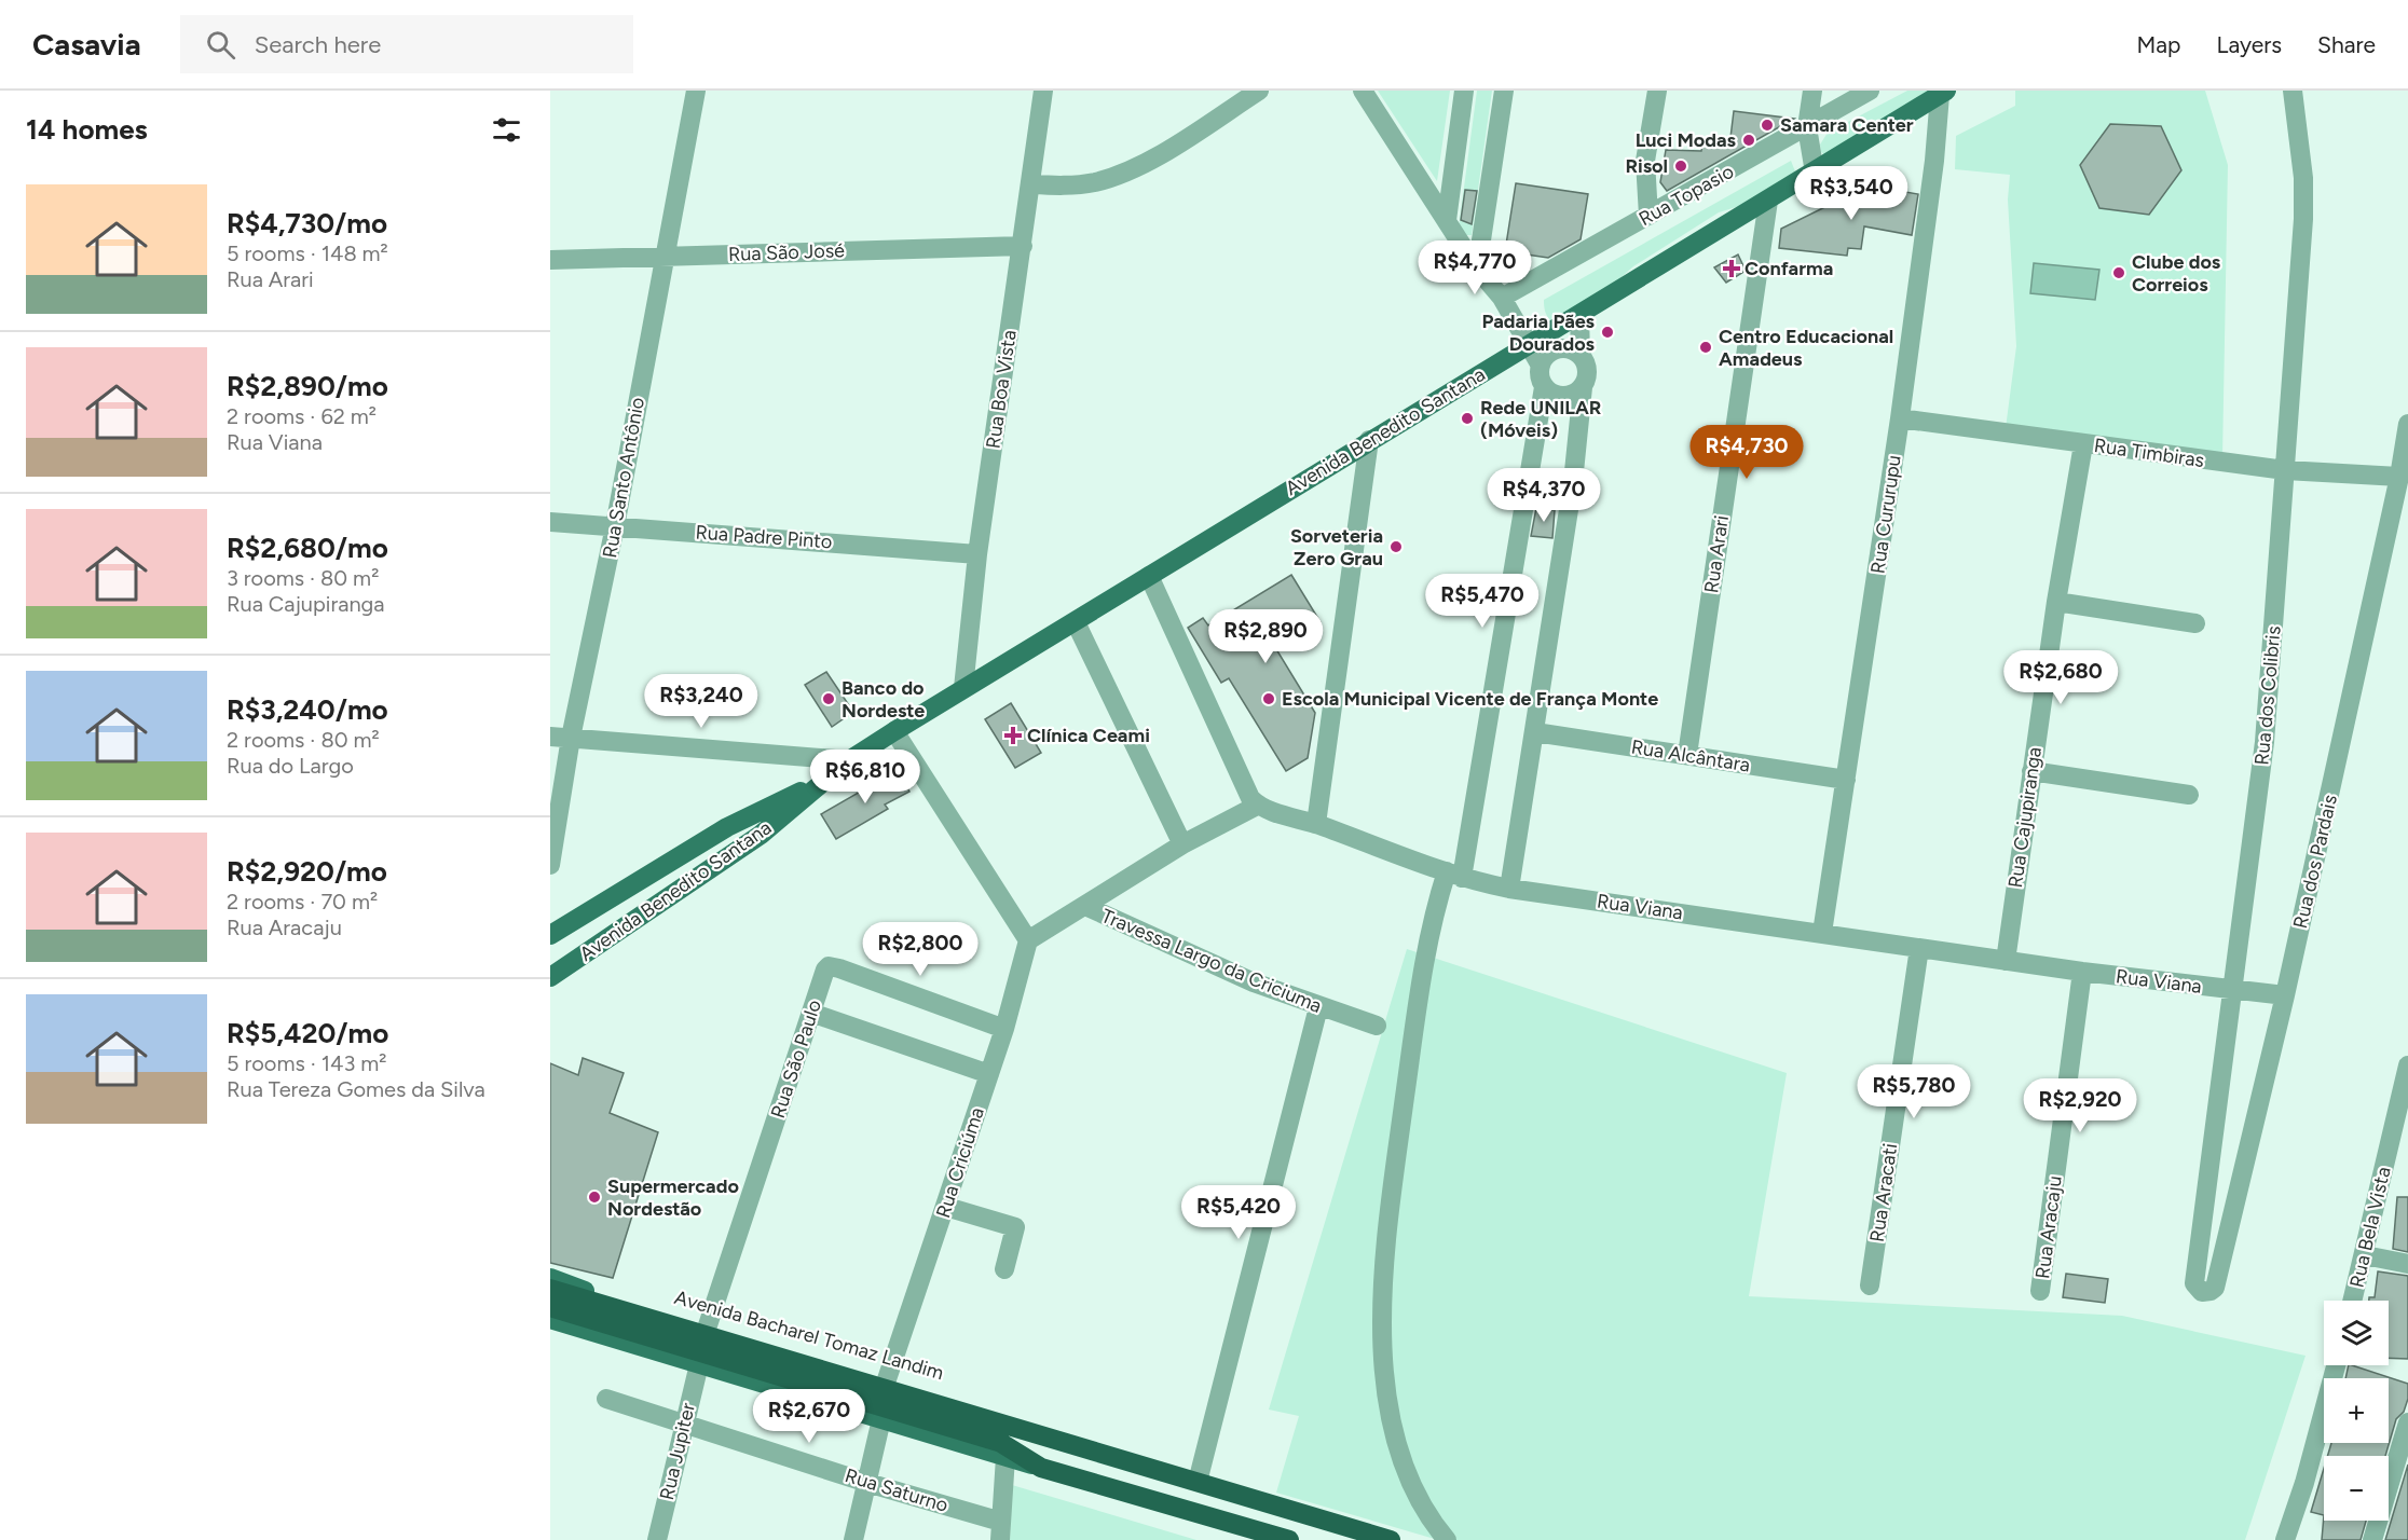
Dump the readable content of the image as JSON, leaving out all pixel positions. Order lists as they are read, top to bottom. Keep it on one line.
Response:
{"streets":{"highway":["Avenida Bacharel Tomaz Landim"],"main road":["Avenida Benedito Santana"],"street":["Rua Topasio","Rua São José","Rua Boa Vista","Rua Timbiras","Rua Santo Antônio","Rua Cururupu","Rua Padre Pinto","Rua Arari","Rua dos Colibris","Rua Alcântara","Rua Cajupiranga","Rua dos Pardais","Rua Viana","Travessa Largo da Criciuma","Rua São Paulo","Rua Criciúma","Rua Aracati","Rua Aracaju","Rua Bela Vista","Rua Jupiter","Rua Saturno"]},"crossings":[["Rua São José","Rua Boa Vista"],["Rua São José","Rua Santo Antônio"],["Rua Boa Vista","Avenida Benedito Santana"],["Rua Boa Vista","Rua Padre Pinto"],["Avenida Benedito Santana","Rua Cururupu"],["Avenida Benedito Santana","Rua Arari"],["Rua Timbiras","Rua Cururupu"],["Rua Timbiras","Rua dos Colibris"],["Rua Timbiras","Rua Cajupiranga"],["Rua Timbiras","Rua dos Pardais"],["Rua Santo Antônio","Rua Padre Pinto"],["Rua Cururupu","Rua Alcântara"],["Rua Cururupu","Rua Viana"],["Rua Arari","Rua Alcântara"],["Rua dos Colibris","Rua dos Pardais"],["Rua dos Colibris","Rua Viana"],["Rua Cajupiranga","Rua Viana"],["Rua dos Pardais","Rua Viana"],["Rua Viana","Rua Aracati"],["Rua Viana","Rua Aracaju"],["Rua São Paulo","Rua Criciúma"],["Rua São Paulo","Avenida Bacharel Tomaz Landim"],["Rua Criciúma","Avenida Bacharel Tomaz Landim"],["Rua Criciúma","Rua Saturno"],["Avenida Bacharel Tomaz Landim","Rua Jupiter"],["Rua Jupiter","Rua Saturno"]],"places":{"other":["Samara Center","Luci Modas","Risol","Clube dos Correios","Padaria Pães Dourados","Centro Educacional Amadeus","Rede UNILAR (Móveis)","Sorveteria Zero Grau","Banco do Nordeste","Escola Municipal Vicente de França Monte","Supermercado Nordestão"],"health":["Confarma","Clínica Ceami"]},"page":{"header":"Casavia","search":"Search here","nav":["Map","Layers","Share"],"heading":"14 homes","price":["R$3,540","R$4,770","R$4,730","R$4,370","R$5,470","R$2,890","R$2,680","R$3,240","R$6,810","R$2,800","R$5,780","R$2,920","R$5,420","R$2,670"],"list":[{"name":"R$4,730/mo","note":"5 rooms · 148 m² · Rua Arari"},{"name":"R$2,890/mo","note":"2 rooms · 62 m² · Rua Viana"},{"name":"R$2,680/mo","note":"3 rooms · 80 m² · Rua Cajupiranga"},{"name":"R$3,240/mo","note":"2 rooms · 80 m² · Rua do Largo"},{"name":"R$2,920/mo","note":"2 rooms · 70 m² · Rua Aracaju"},{"name":"R$5,420/mo","note":"5 rooms · 143 m² · Rua Tereza Gomes da Silva"}],"map_buttons":["+","−"]}}
